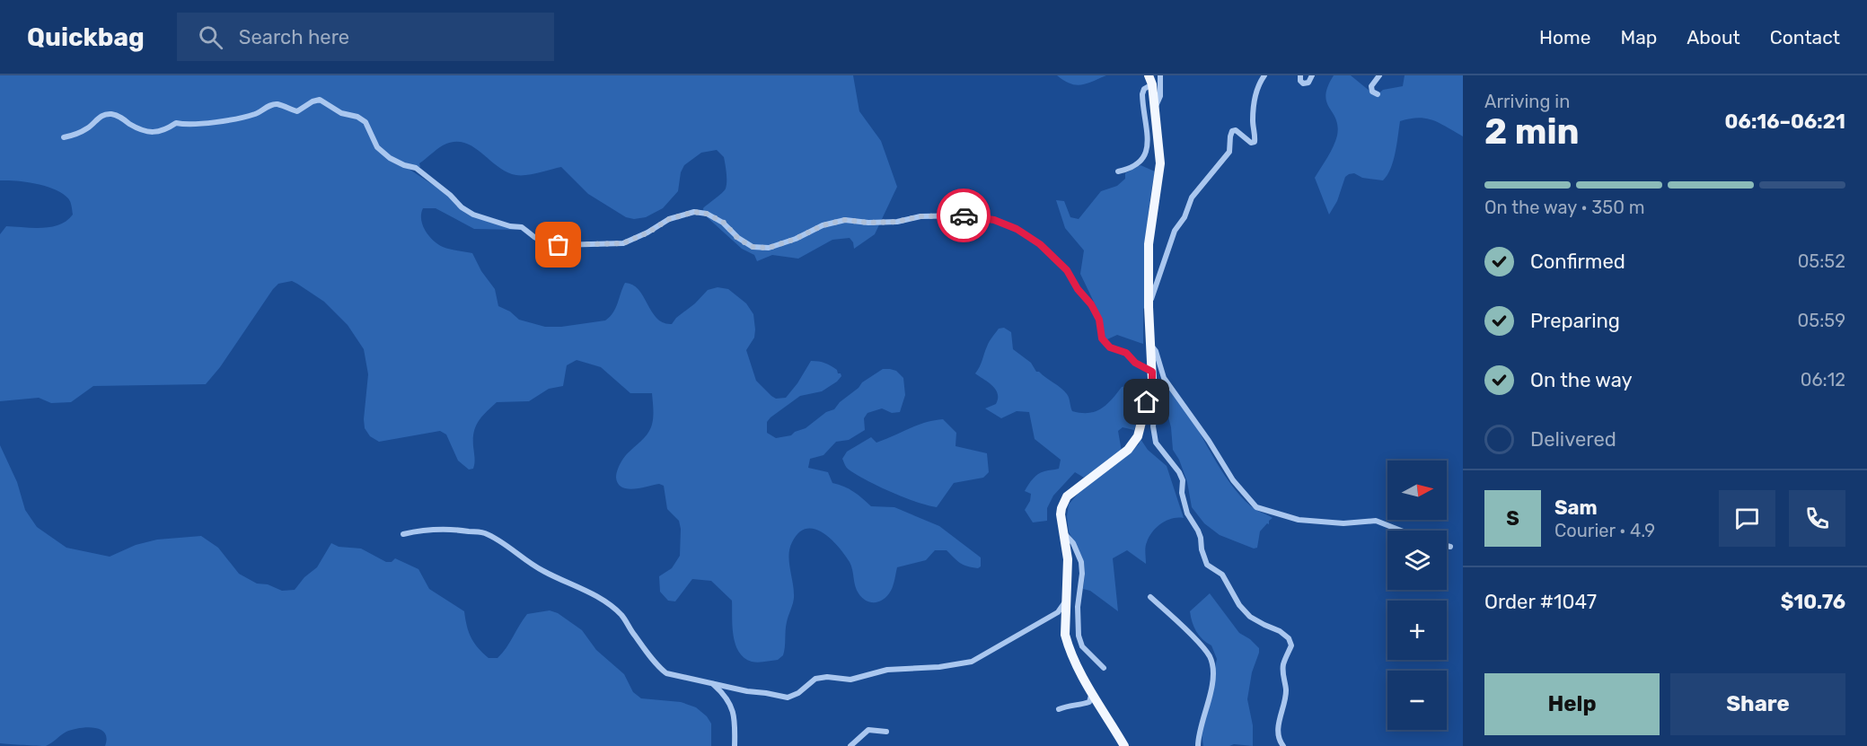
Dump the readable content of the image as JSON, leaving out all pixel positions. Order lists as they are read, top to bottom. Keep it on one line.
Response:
{"north":"right","page":{"header":"Quickbag","search":"Search here","nav":["Home","Map","About","Contact"],"heading":["2 min","Arriving in","06:16–06:21"],"panel":["Sam","Courier · 4.9","Order #1047","$10.76"],"bar":"On the way · 350 m","list":[["Confirmed","05:52"],["Preparing","05:59"],["On the way","06:12"],"Delivered"],"map_buttons":["+","−"],"round":"S","buttons":["Help","Share"]}}
